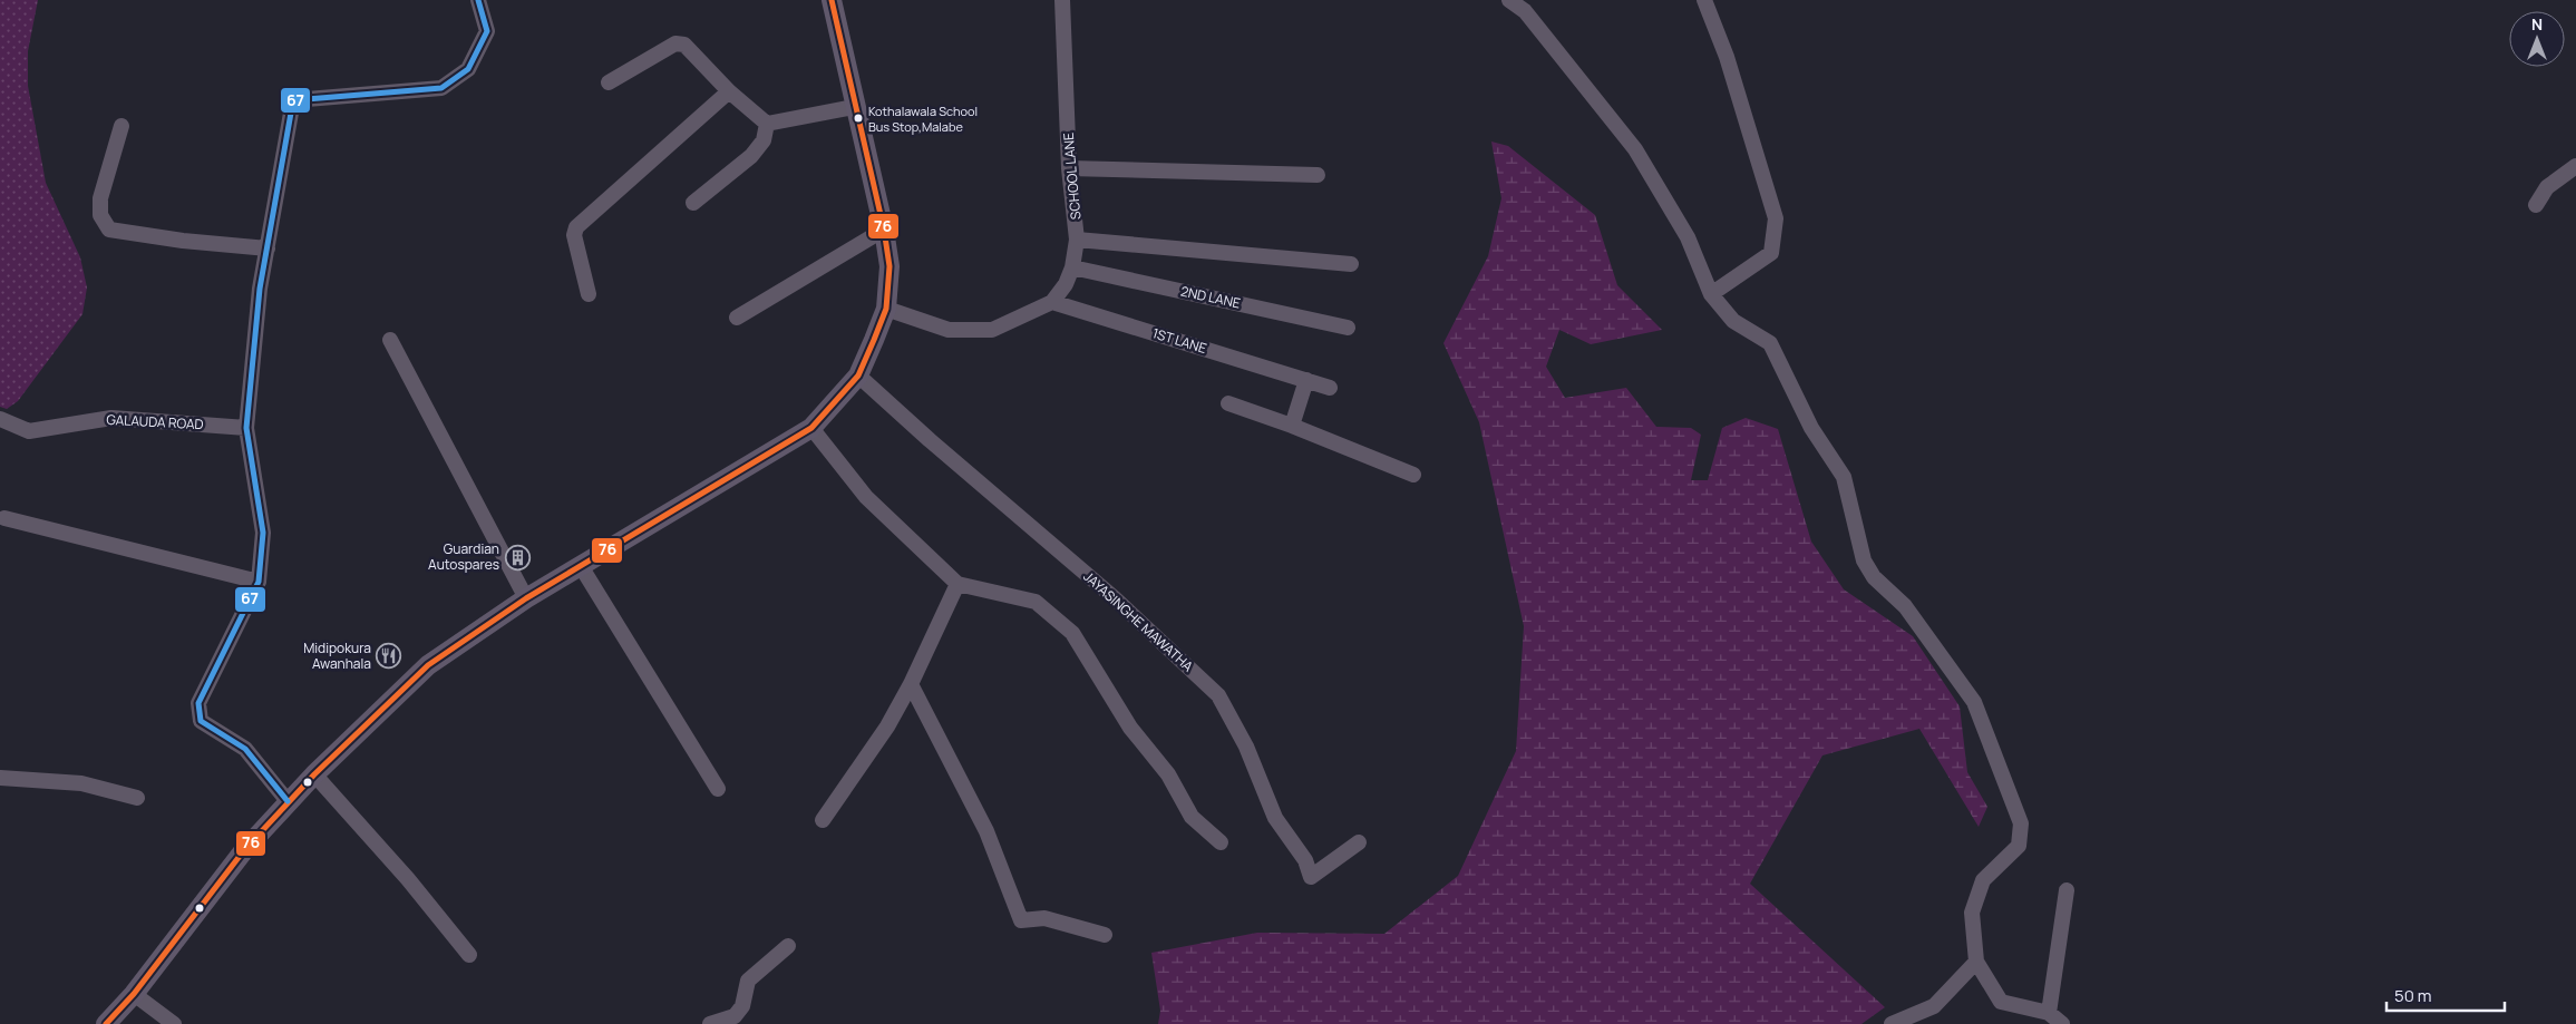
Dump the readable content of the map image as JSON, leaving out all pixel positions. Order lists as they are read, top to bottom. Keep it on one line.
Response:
{"streets":{"street":["SCHOOL LANE","2ND LANE","1ST LANE","GALAUDA ROAD","JAYASINGHE MAWATHA"]},"crossings":[["SCHOOL LANE","2ND LANE"],["SCHOOL LANE","1ST LANE"]],"places":{"other":["Kothalawala School Bus Stop,Malabe"],"building":["Guardian Autospares"],"restaurant":["Midipokura Awanhala"]},"lines":["transit line 76","transit line 67"],"scale_bar":"50 m","north":"top"}
